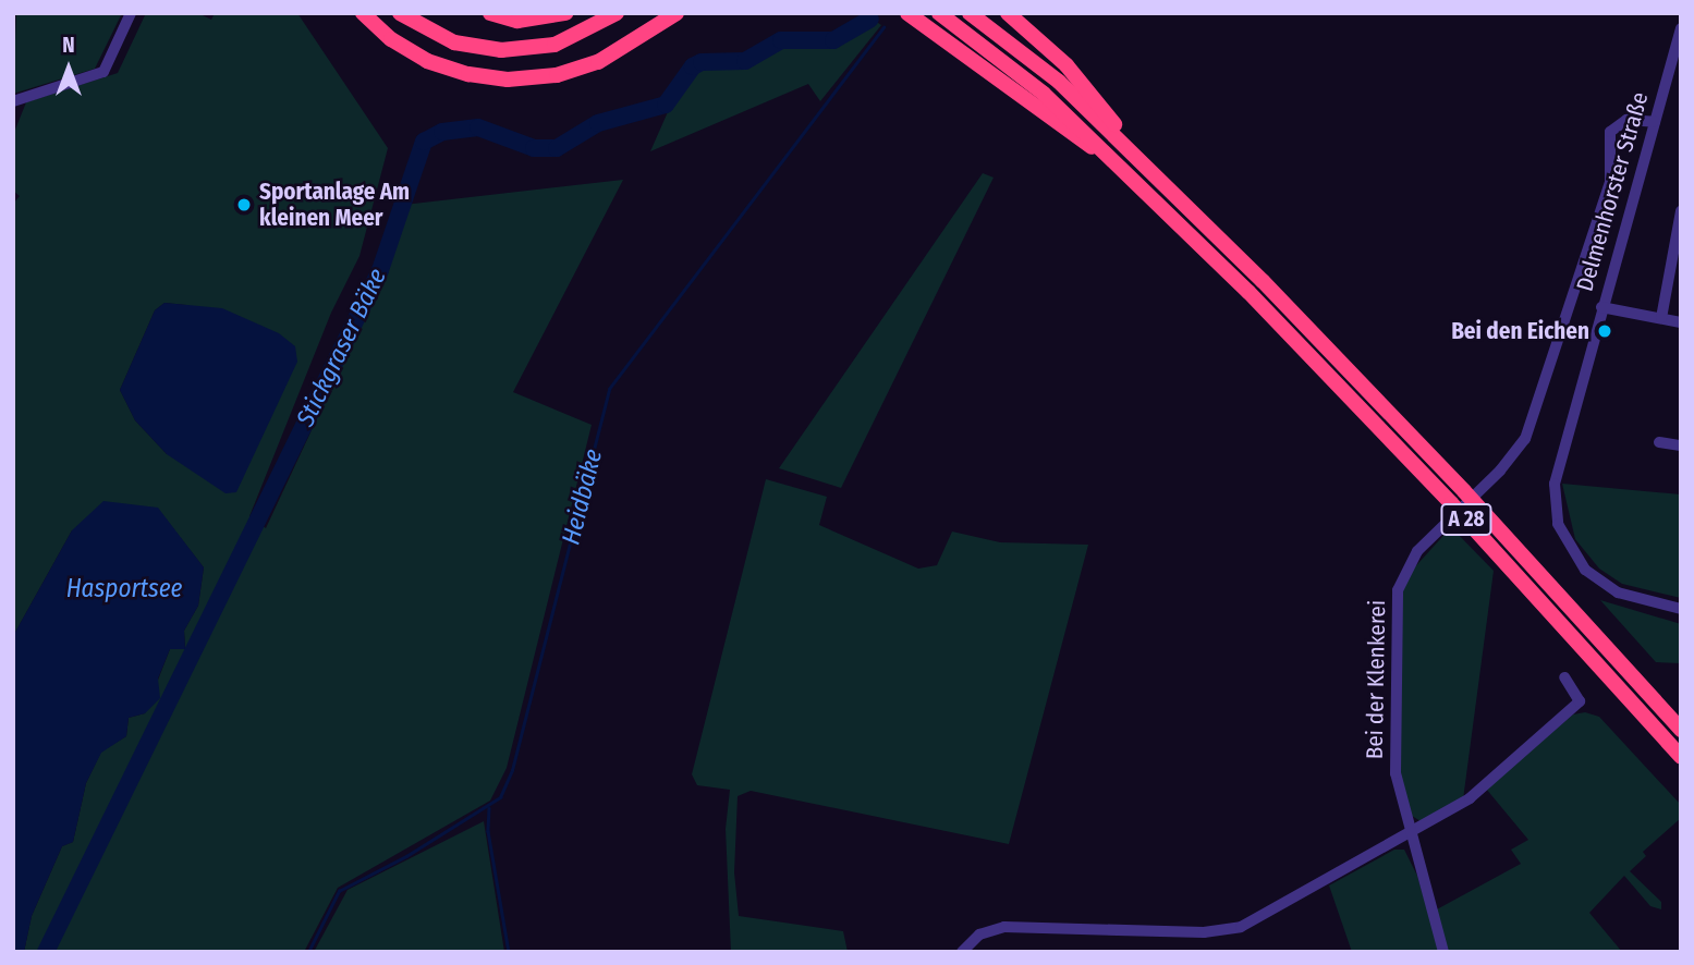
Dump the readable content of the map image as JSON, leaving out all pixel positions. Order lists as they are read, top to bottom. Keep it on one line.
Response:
{"streets":{"highway":["A 28"],"street":["Delmenhorster Straße","Bei der Klenkerei"]},"crossings":[["Delmenhorster Straße","Bei der Klenkerei"]],"water":["Stickgraser Bäke","Heidbäke","Hasportsee"],"places":["Sportanlage Am kleinen Meer","Bei den Eichen"],"north":"top"}
